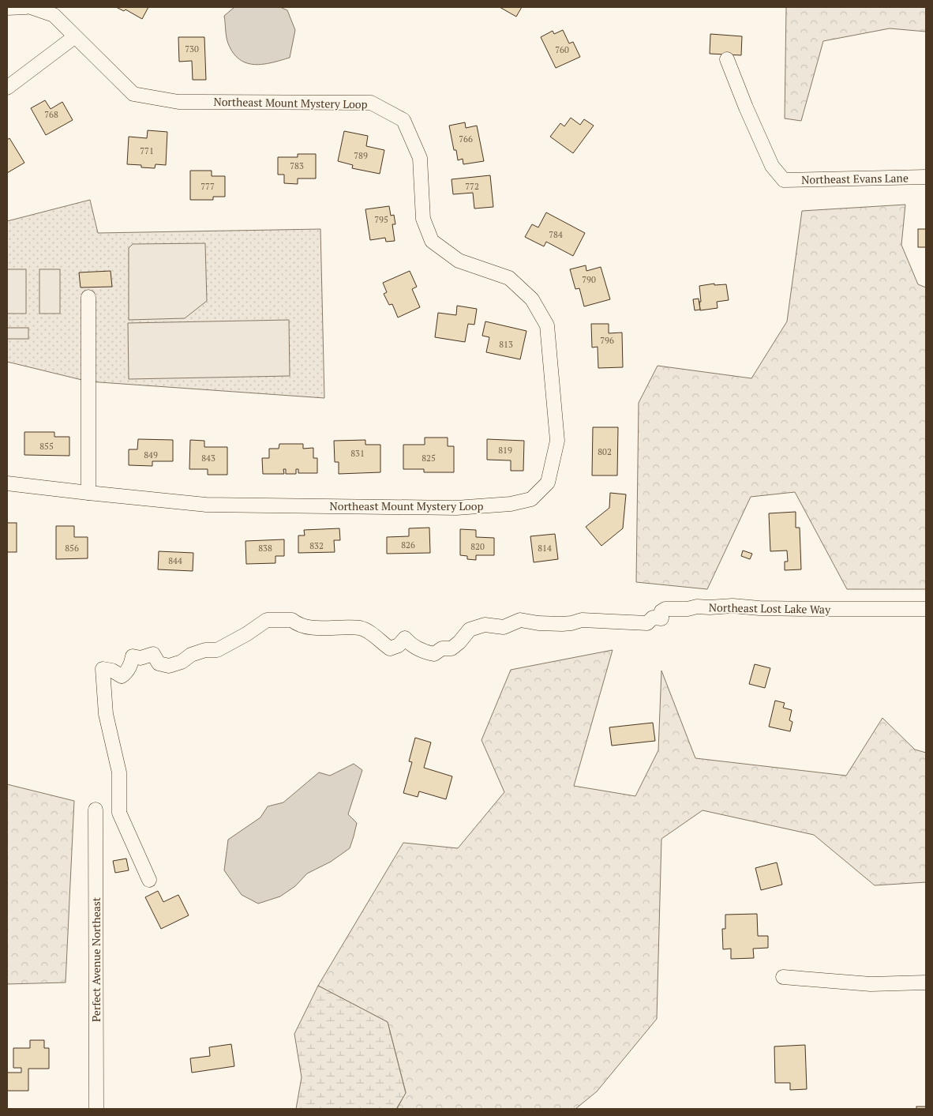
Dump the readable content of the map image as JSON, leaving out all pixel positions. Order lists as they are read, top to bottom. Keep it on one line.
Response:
{"streets":{"street":["Northeast Mount Mystery Loop","Northeast Evans Lane","Northeast Lost Lake Way","Perfect Avenue Northeast"]},"house_numbers":["730","760","768","766","771","789","783","777","772","795","784","790","796","813","855","819","802","831","849","843","825","826","832","820","856","838","814","844"]}
